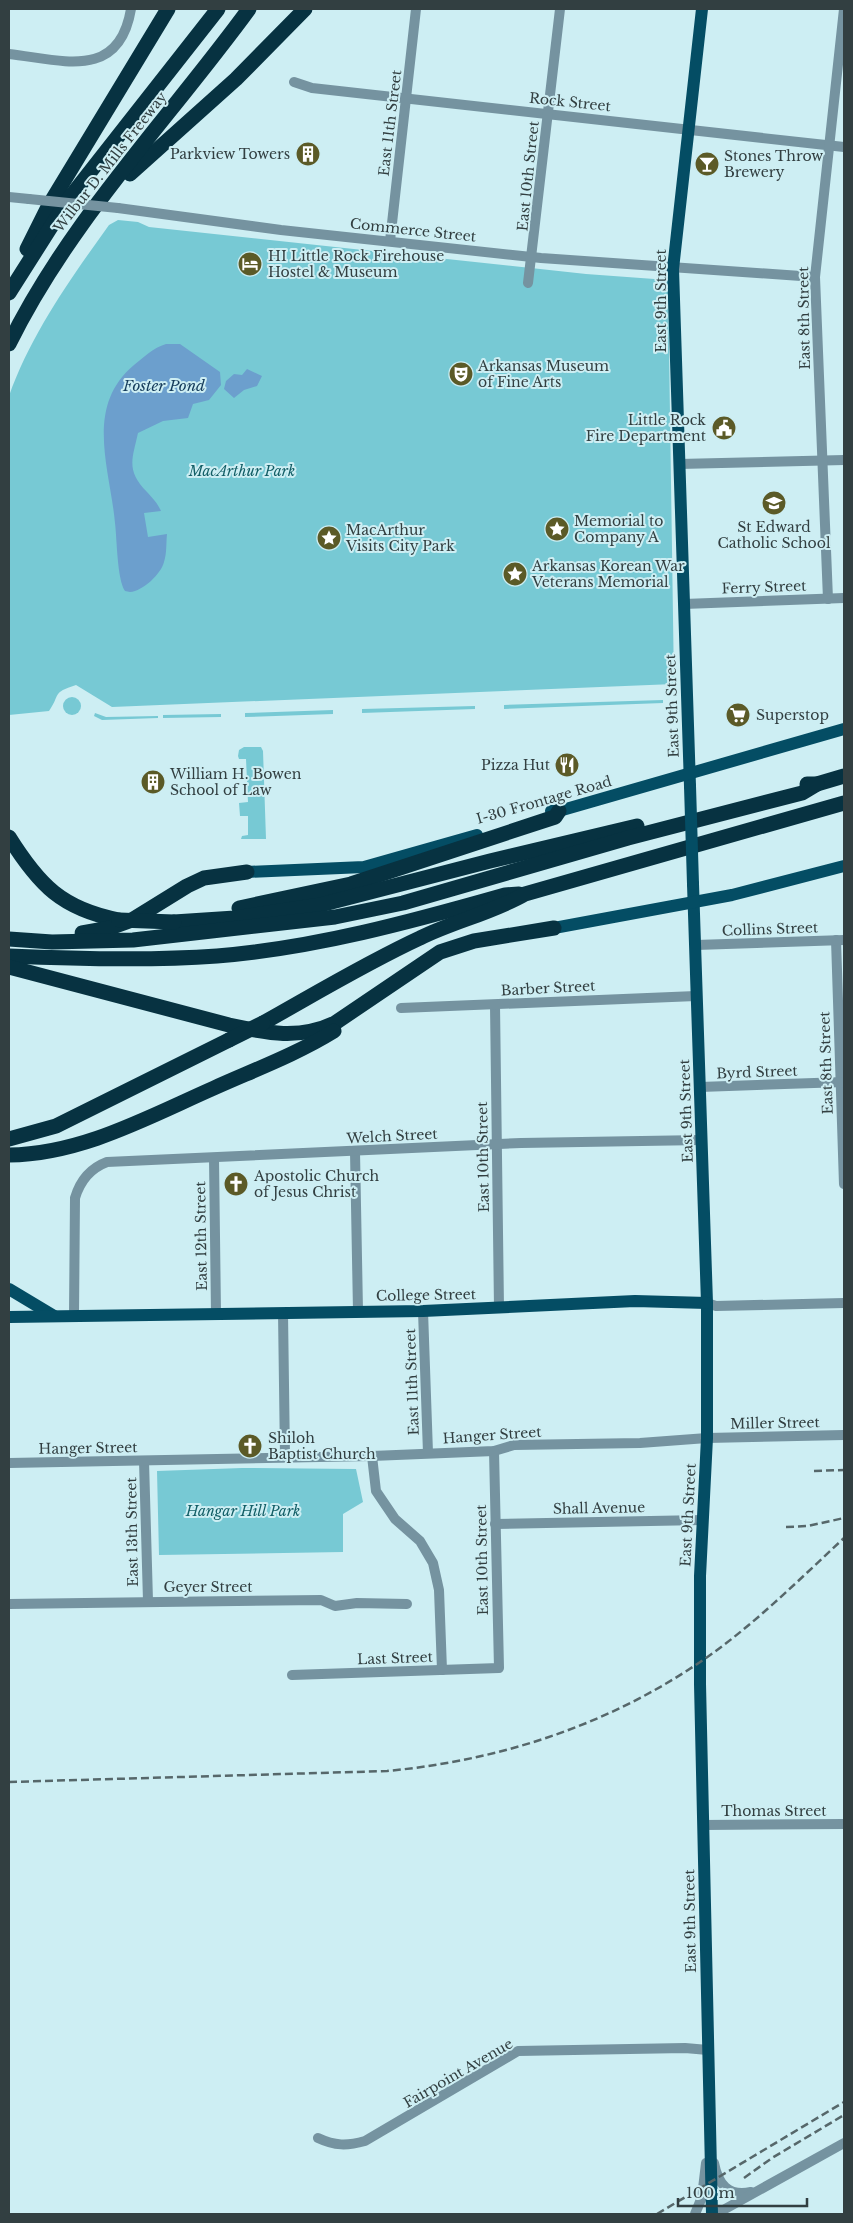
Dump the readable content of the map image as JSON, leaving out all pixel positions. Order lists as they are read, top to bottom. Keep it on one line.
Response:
{"streets":{"highway":["Wilbur D. Mills Freeway"],"main road":["East 9th Street","I-30 Frontage Road","College Street"],"street":["Rock Street","East 11th Street","East 10th Street","Commerce Street","East 8th Street","Ferry Street","Collins Street","Barber Street","Byrd Street","Welch Street","East 12th Street","Miller Street","Hanger Street","Shall Avenue","East 13th Street","Geyer Street","Last Street","Thomas Street","Fairpoint Avenue"]},"crossings":[["Rock Street","East 11th Street"],["Rock Street","East 10th Street"],["Rock Street","East 9th Street"],["Rock Street","East 8th Street"],["East 11th Street","Commerce Street"],["East 11th Street","College Street"],["East 11th Street","Hanger Street"],["East 10th Street","Commerce Street"],["East 10th Street","Barber Street"],["East 10th Street","Welch Street"],["East 10th Street","College Street"],["East 10th Street","Hanger Street"],["East 10th Street","Shall Avenue"],["East 10th Street","Last Street"],["Commerce Street","East 9th Street"],["Commerce Street","East 8th Street"],["East 9th Street","Ferry Street"],["East 9th Street","I-30 Frontage Road"],["East 9th Street","Collins Street"],["East 9th Street","Barber Street"],["East 9th Street","Byrd Street"],["East 9th Street","Welch Street"],["East 9th Street","College Street"],["East 9th Street","Miller Street"],["East 9th Street","Hanger Street"],["East 9th Street","Shall Avenue"],["East 9th Street","Thomas Street"],["East 9th Street","Fairpoint Avenue"],["East 8th Street","Ferry Street"],["East 8th Street","Collins Street"],["East 8th Street","Byrd Street"],["Welch Street","East 12th Street"],["Welch Street","College Street"],["East 12th Street","College Street"],["Miller Street","Hanger Street"],["Hanger Street","East 13th Street"],["East 13th Street","Geyer Street"]],"water":["Foster Pond"],"parks":["MacArthur Park","Hangar Hill Park"],"places":{"building":["Parkview Towers","William H. Bowen School of Law"],"bar":["Stones Throw Brewery"],"hotel":["HI Little Rock Firehouse Hostel & Museum"],"theatre":["Arkansas Museum of Fine Arts"],"public building":["Little Rock Fire Department"],"school or university":["St Edward Catholic School"],"place":["Memorial to Company A","MacArthur Visits City Park","Arkansas Korean War Veterans Memorial"],"supermarket":["Superstop"],"restaurant":["Pizza Hut"],"church":["Apostolic Church of Jesus Christ","Shiloh Baptist Church"]},"scale_bar":"100 m"}
